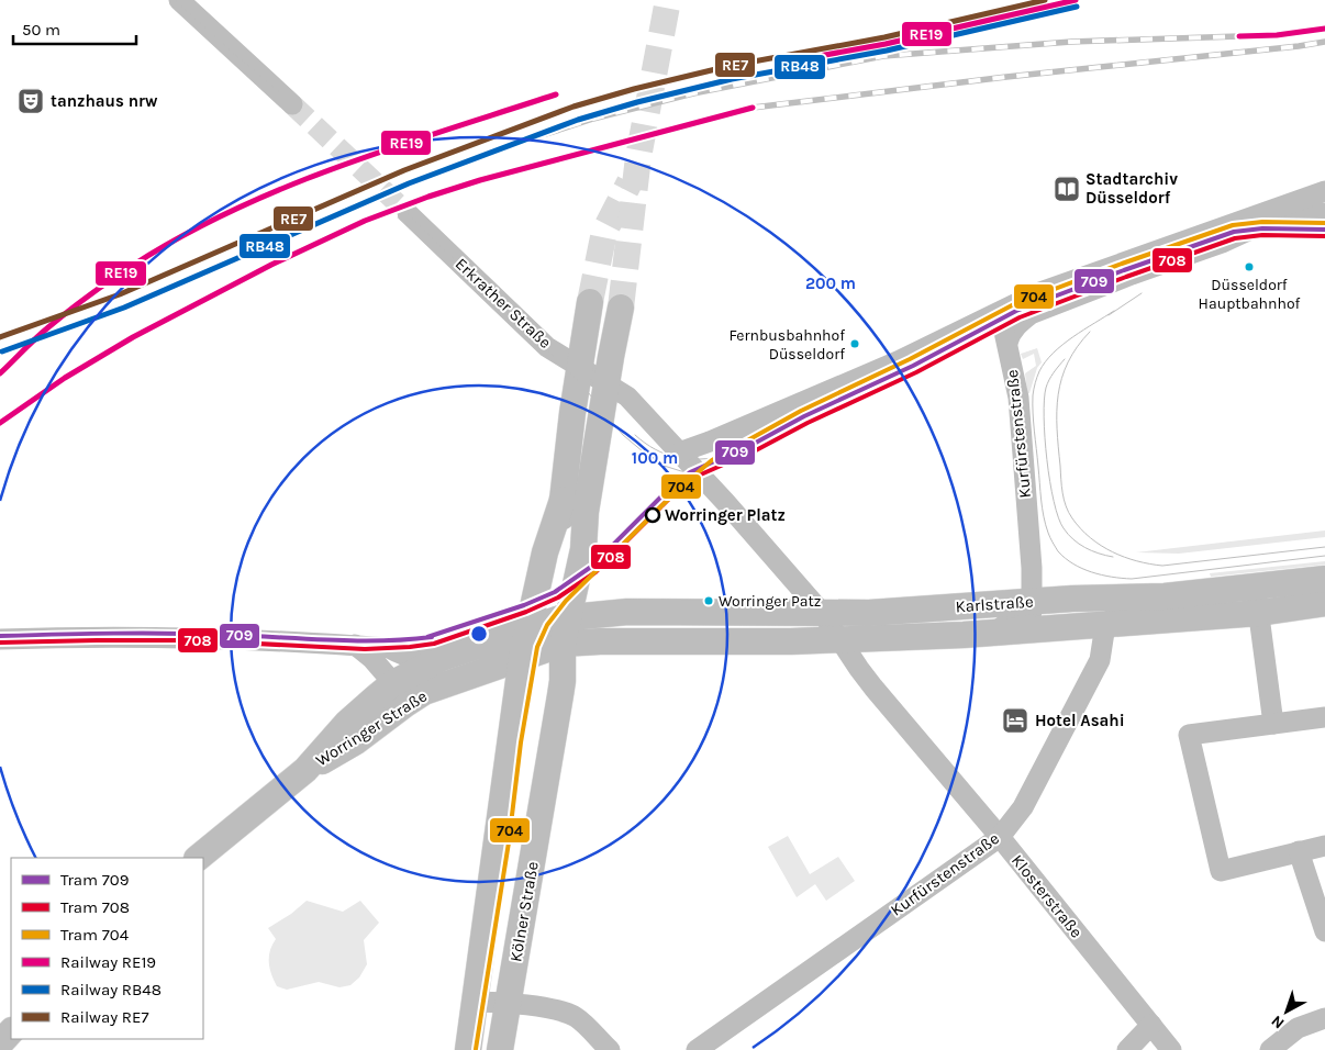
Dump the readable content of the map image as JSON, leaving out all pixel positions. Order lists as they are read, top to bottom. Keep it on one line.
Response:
{"streets":{"main road":["Karlstraße","Worringer Straße","Kölner Straße"],"street":["Erkrather Straße","Kurfürstenstraße","Klosterstraße"]},"crossings":[["Erkrather Straße","Klosterstraße"],["Kurfürstenstraße","Karlstraße"],["Kurfürstenstraße","Klosterstraße"],["Karlstraße","Klosterstraße"],["Worringer Straße","Kölner Straße"]],"places":{"theatre":["tanzhaus nrw"],"library":["Stadtarchiv Düsseldorf"],"other":["Düsseldorf Hauptbahnhof","Fernbusbahnhof Düsseldorf","Worringer Platz","Worringer Patz"],"hotel":["Hotel Asahi"]},"lines":["rail line RE19","rail line RE7","rail line RB48","tram line 704","tram line 709","tram line 708"],"legend":["Tram 709","Tram 708","Tram 704","Railway RE19","Railway RB48","Railway RE7"],"scale_bar":"50 m","north":"bottom left","rings":["200 m","100 m"]}
